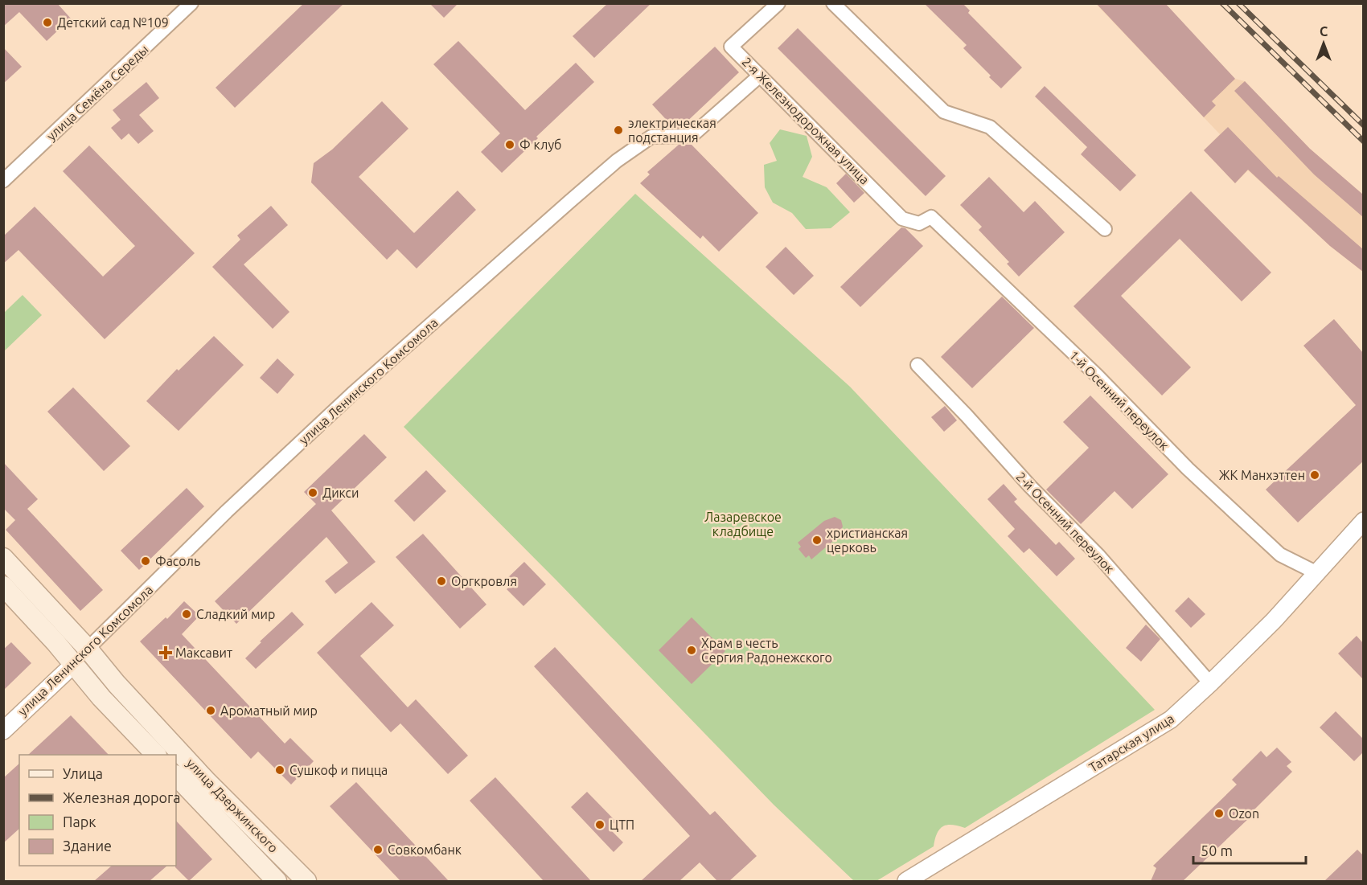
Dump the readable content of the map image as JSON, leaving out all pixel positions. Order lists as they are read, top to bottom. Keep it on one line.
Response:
{"streets":{"main road":["улица Ленинского Комсомола","улица Дзержинского"],"street":["улица Семёна Середы","2-я Железнодорожная улица","1-й Осенний переулок","2-й Осенний переулок","Татарская улица"]},"crossings":[["2-я Железнодорожная улица","улица Ленинского Комсомола"],["2-я Железнодорожная улица","1-й Осенний переулок"],["улица Ленинского Комсомола","улица Дзержинского"],["1-й Осенний переулок","Татарская улица"],["2-й Осенний переулок","Татарская улица"]],"parks":["Лазаревское кладбище"],"places":{"other":["Детский сад №109","электрическая подстанция","Ф клуб","ЖК Манхэттен","Дикси","христианская церковь","Фасоль","Оргкровля","Сладкий мир","Храм в честь Сергия Радонежского","Ароматный мир","Сушкоф и пицца","Ozon","ЦТП","Совкомбанк"],"health":["Максавит"]},"legend":["Улица","Железная дорога","Парк","Здание"],"scale_bar":"50 m","north":"top"}
